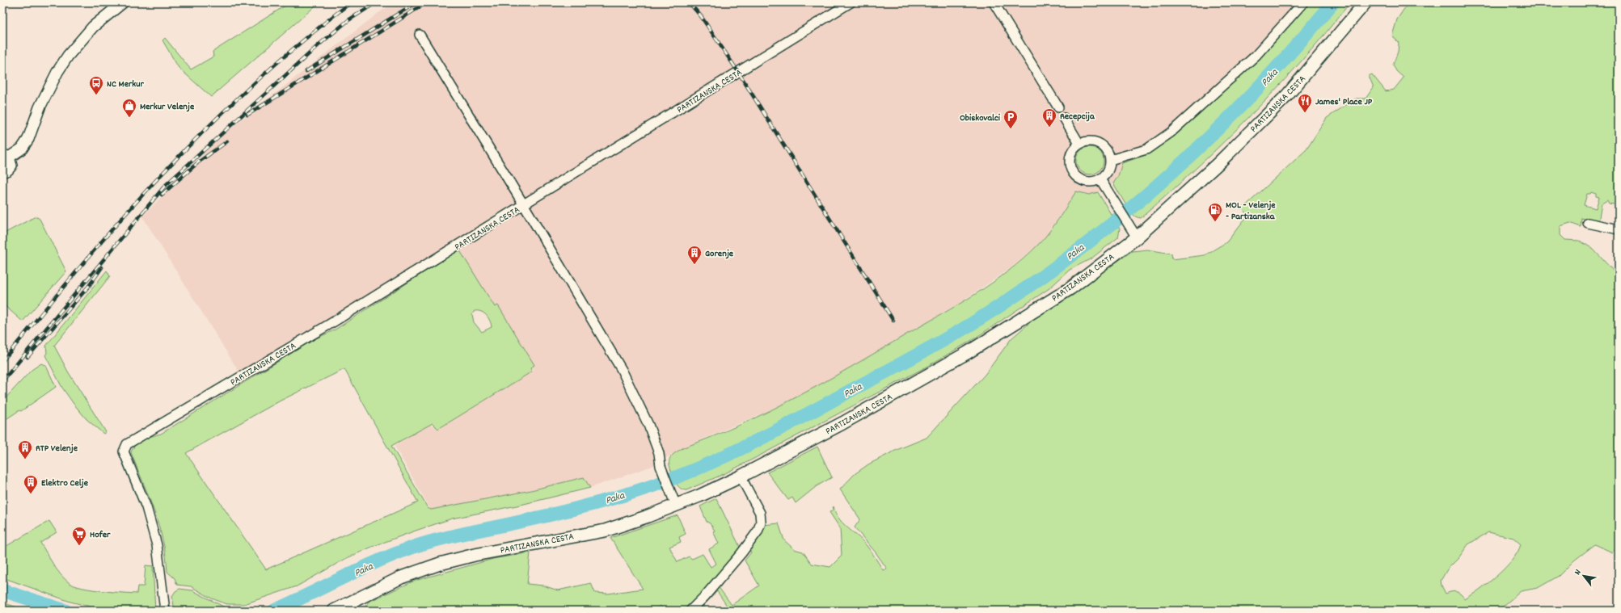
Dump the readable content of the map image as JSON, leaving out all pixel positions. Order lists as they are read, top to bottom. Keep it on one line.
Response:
{"streets":{"main road":["PARTIZANSKA CESTA"]},"water":["Paka"],"places":{"bus stop":["NC Merkur"],"restaurant":["James' Place JP"],"shop":["Merkur Velenje"],"building":["Recepcija","Gorenje","RTP Velenje","Elektro Celje"],"parking":["Obiskovalci"],"fuel station":["MOL - Velenje - Partizanska"],"supermarket":["Hofer"]},"north":"top left"}
